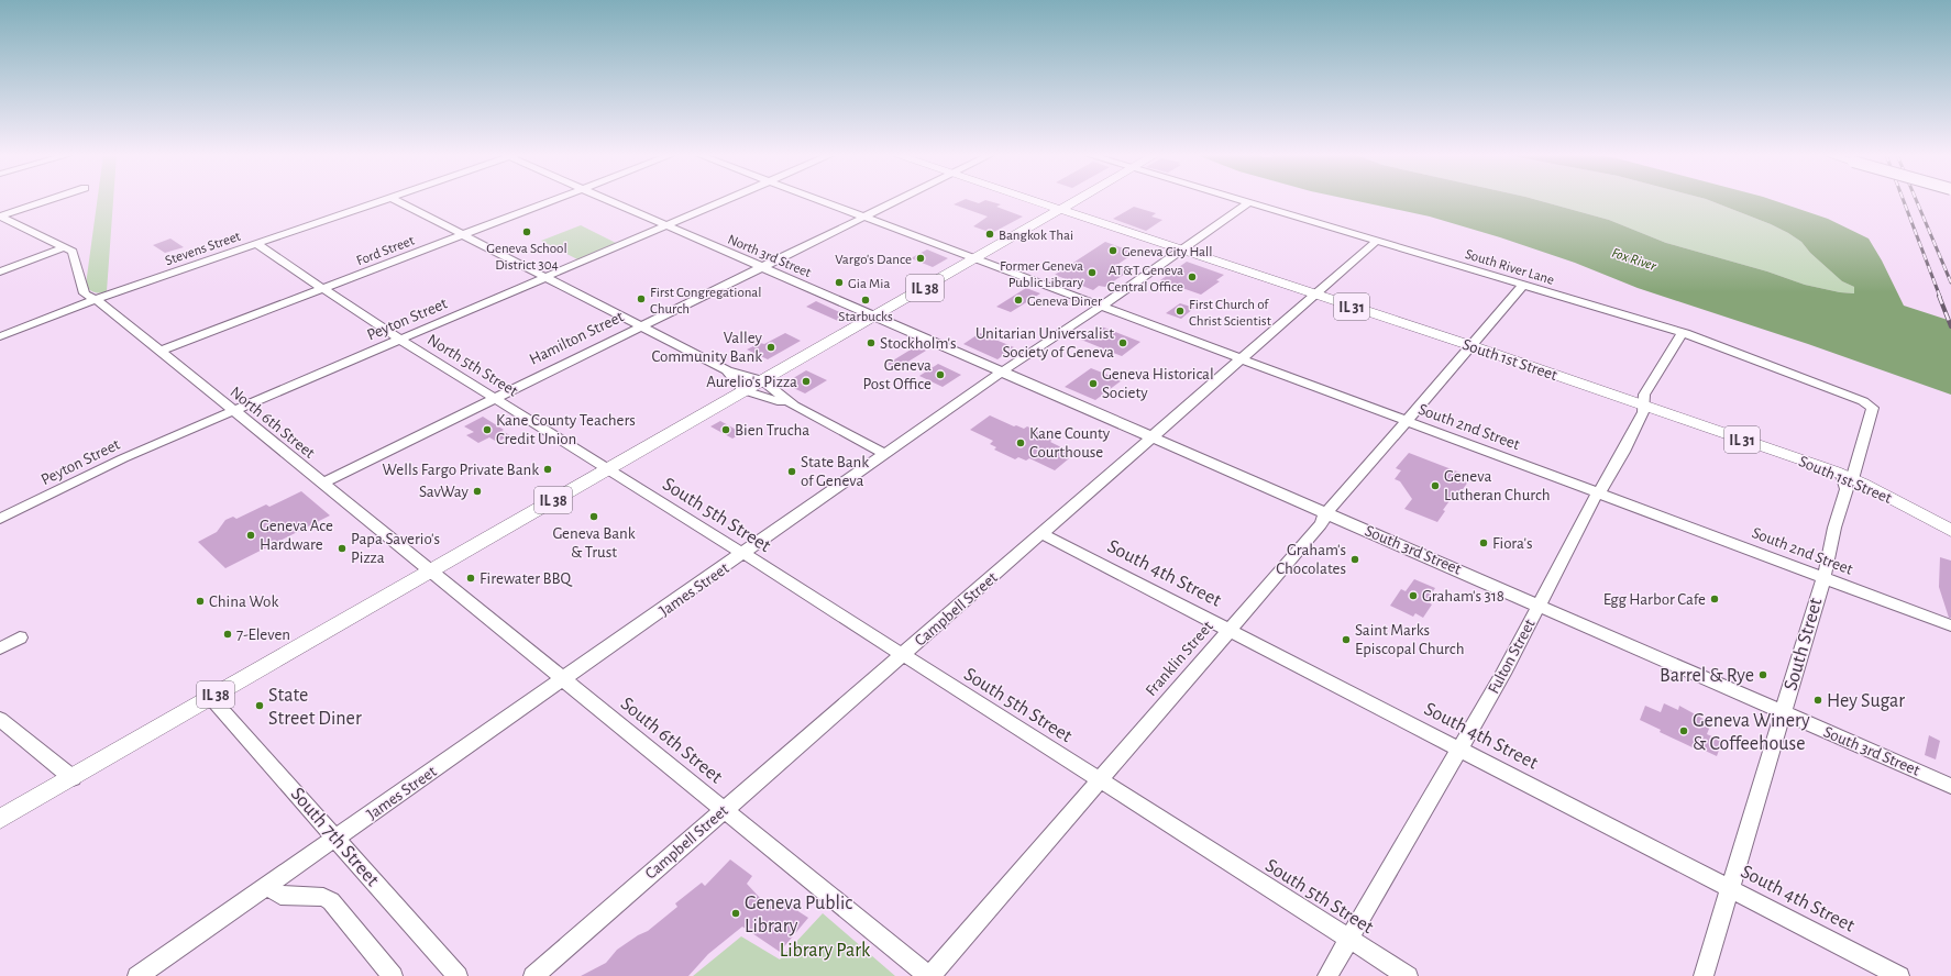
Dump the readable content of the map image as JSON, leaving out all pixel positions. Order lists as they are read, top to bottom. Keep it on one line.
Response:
{"streets":{"main road":["IL 38","IL 31","South 1st Street"],"street":["Stevens Street","Ford Street","North 3rd Street","South River Lane","Peyton Street","Hamilton Street","North 5th Street","North 6th Street","South 2nd Street","South 5th Street","South 3rd Street","South 4th Street","James Street","Campbell Street","South Street","Fulton Street","Franklin Street","South 6th Street","South 7th Street"]},"crossings":[["Stevens Street","North 5th Street"],["Stevens Street","North 6th Street"],["Ford Street","North 5th Street"],["Ford Street","North 6th Street"],["North 3rd Street","IL 38"],["North 3rd Street","Peyton Street"],["North 3rd Street","Hamilton Street"],["North 3rd Street","South 3rd Street"],["South River Lane","James Street"],["South River Lane","Campbell Street"],["South River Lane","South Street"],["South River Lane","Fulton Street"],["South River Lane","Franklin Street"],["IL 38","IL 31"],["IL 38","South 1st Street"],["IL 38","North 5th Street"],["IL 38","North 6th Street"],["IL 38","South 2nd Street"],["IL 38","South 5th Street"],["IL 38","South 3rd Street"],["IL 38","South 6th Street"],["IL 38","South 7th Street"],["IL 31","South 1st Street"],["Peyton Street","North 5th Street"],["Peyton Street","North 6th Street"],["Hamilton Street","North 5th Street"],["Hamilton Street","North 6th Street"],["Hamilton Street","South 2nd Street"],["South 1st Street","James Street"],["South 1st Street","Campbell Street"],["South 1st Street","South Street"],["South 1st Street","Fulton Street"],["South 1st Street","Franklin Street"],["North 5th Street","South 5th Street"],["North 6th Street","South 6th Street"],["South 2nd Street","James Street"],["South 2nd Street","Campbell Street"],["South 2nd Street","South Street"],["South 2nd Street","Fulton Street"],["South 2nd Street","Franklin Street"],["South 5th Street","James Street"],["South 5th Street","Campbell Street"],["South 5th Street","Fulton Street"],["South 5th Street","Franklin Street"],["South 3rd Street","James Street"],["South 3rd Street","Campbell Street"],["South 3rd Street","South Street"],["South 3rd Street","Fulton Street"],["South 3rd Street","Franklin Street"],["South 4th Street","Campbell Street"],["South 4th Street","South Street"],["South 4th Street","Fulton Street"],["South 4th Street","Franklin Street"],["James Street","South 6th Street"],["James Street","South 7th Street"],["Campbell Street","South 6th Street"],["Franklin Street","South 6th Street"]],"water":["Fox River"],"parks":["Library Park"],"places":["Geneva School District 304","Bangkok Thai","Geneva City Hall","Vargo's Dance","Former Geneva Public Library","AT&T Geneva Central Office","Gia Mia","First Congregational Church","Starbucks","Geneva Diner","First Church of Christ Scientist","Stockholm's","Unitarian Universalist Society of Geneva","Valley Community Bank","Geneva Post Office","Aurelio's Pizza","Geneva Historical Society","Kane County Teachers Credit Union","Bien Trucha","Kane County Courthouse","Wells Fargo Private Bank","State Bank of Geneva","Geneva Lutheran Church","SavWay","Geneva Bank & Trust","Geneva Ace Hardware","Fiora's","Papa Saverio's Pizza","Graham's Chocolates","Firewater BBQ","Graham's 318","Egg Harbor Cafe","China Wok","7-Eleven","Saint Marks Episcopal Church","Barrel & Rye","Hey Sugar","State Street Diner","Geneva Winery & Coffeehouse","Geneva Public Library"]}
